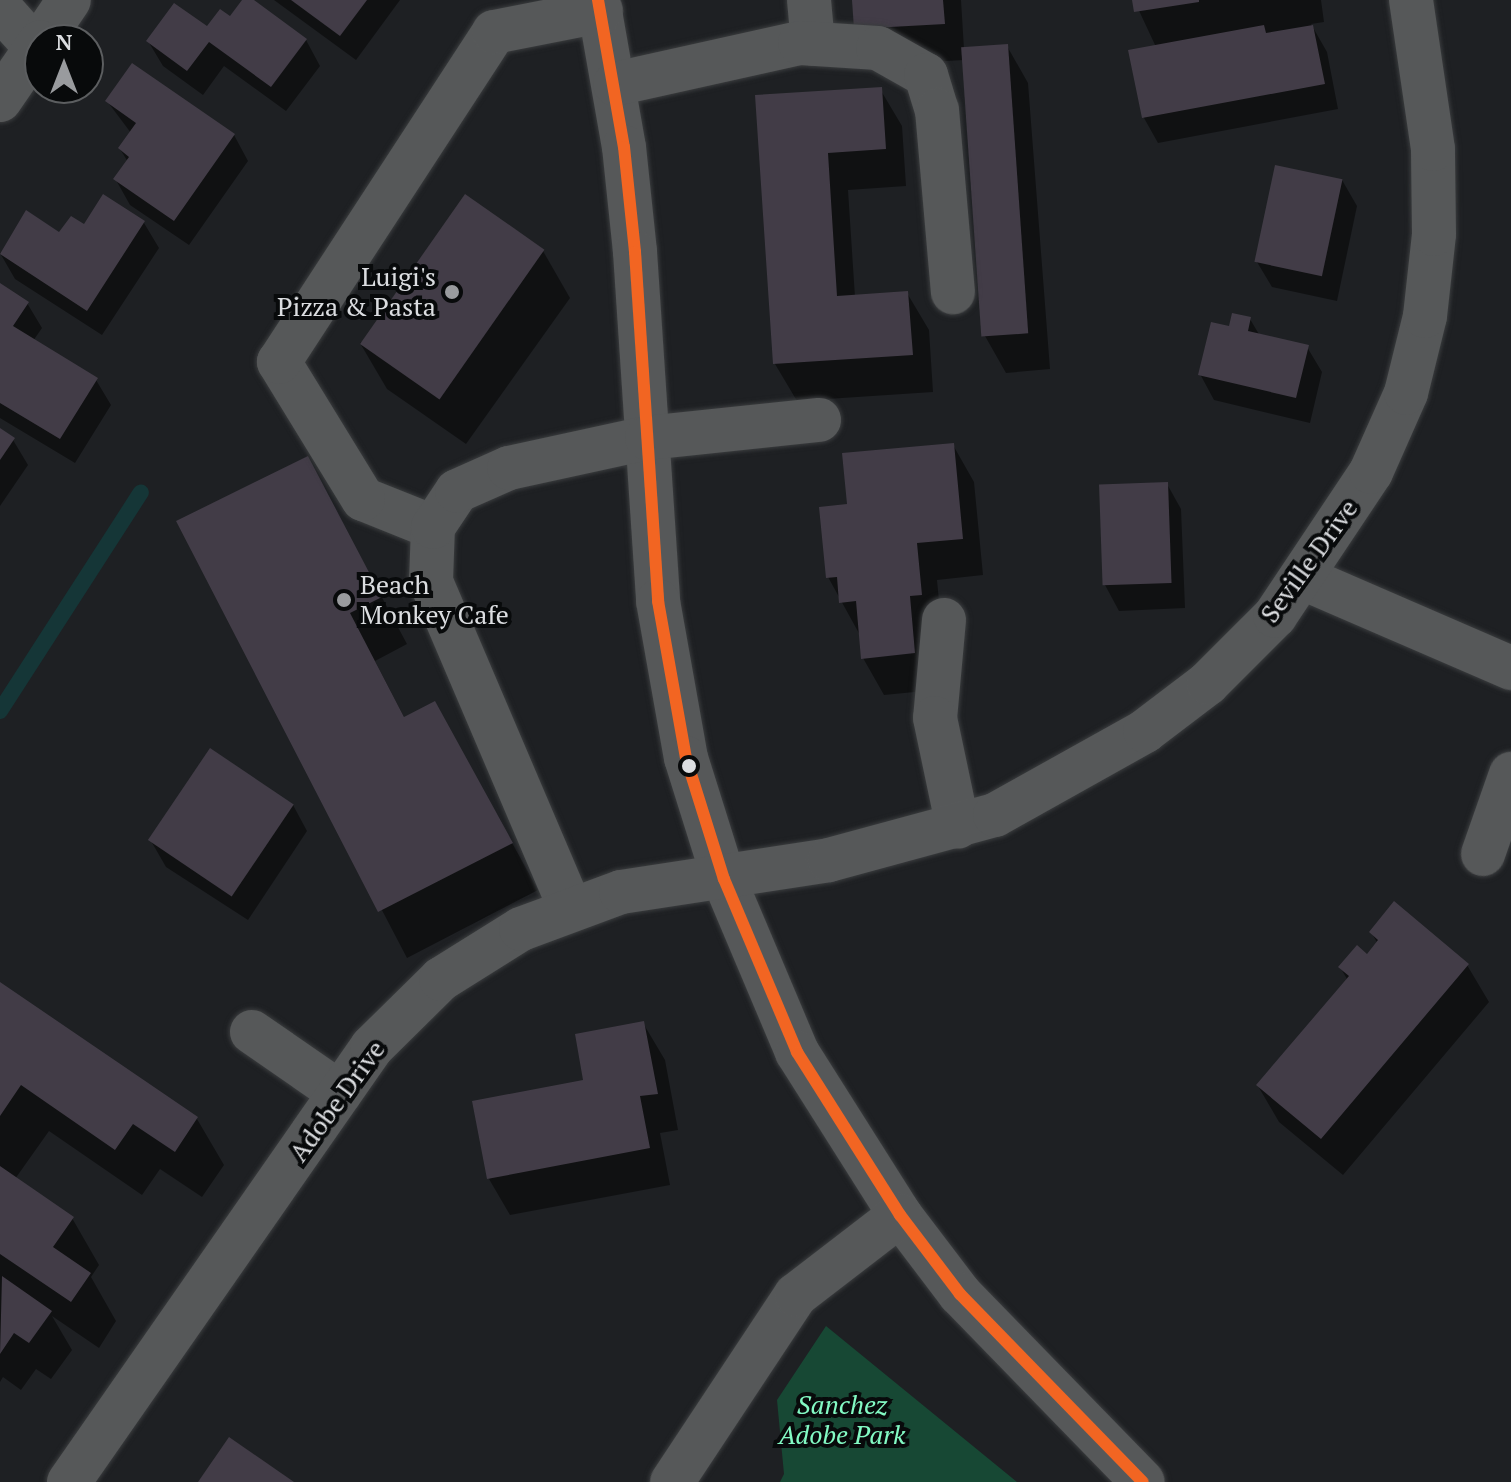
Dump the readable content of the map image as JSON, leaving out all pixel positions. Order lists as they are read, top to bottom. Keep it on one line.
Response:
{"streets":{"street":["Seville Drive","Adobe Drive"]},"crossings":[["Seville Drive","Adobe Drive"]],"parks":["Sanchez Adobe Park"],"places":["Luigi's Pizza & Pasta","Beach Monkey Cafe"],"north":"top"}
